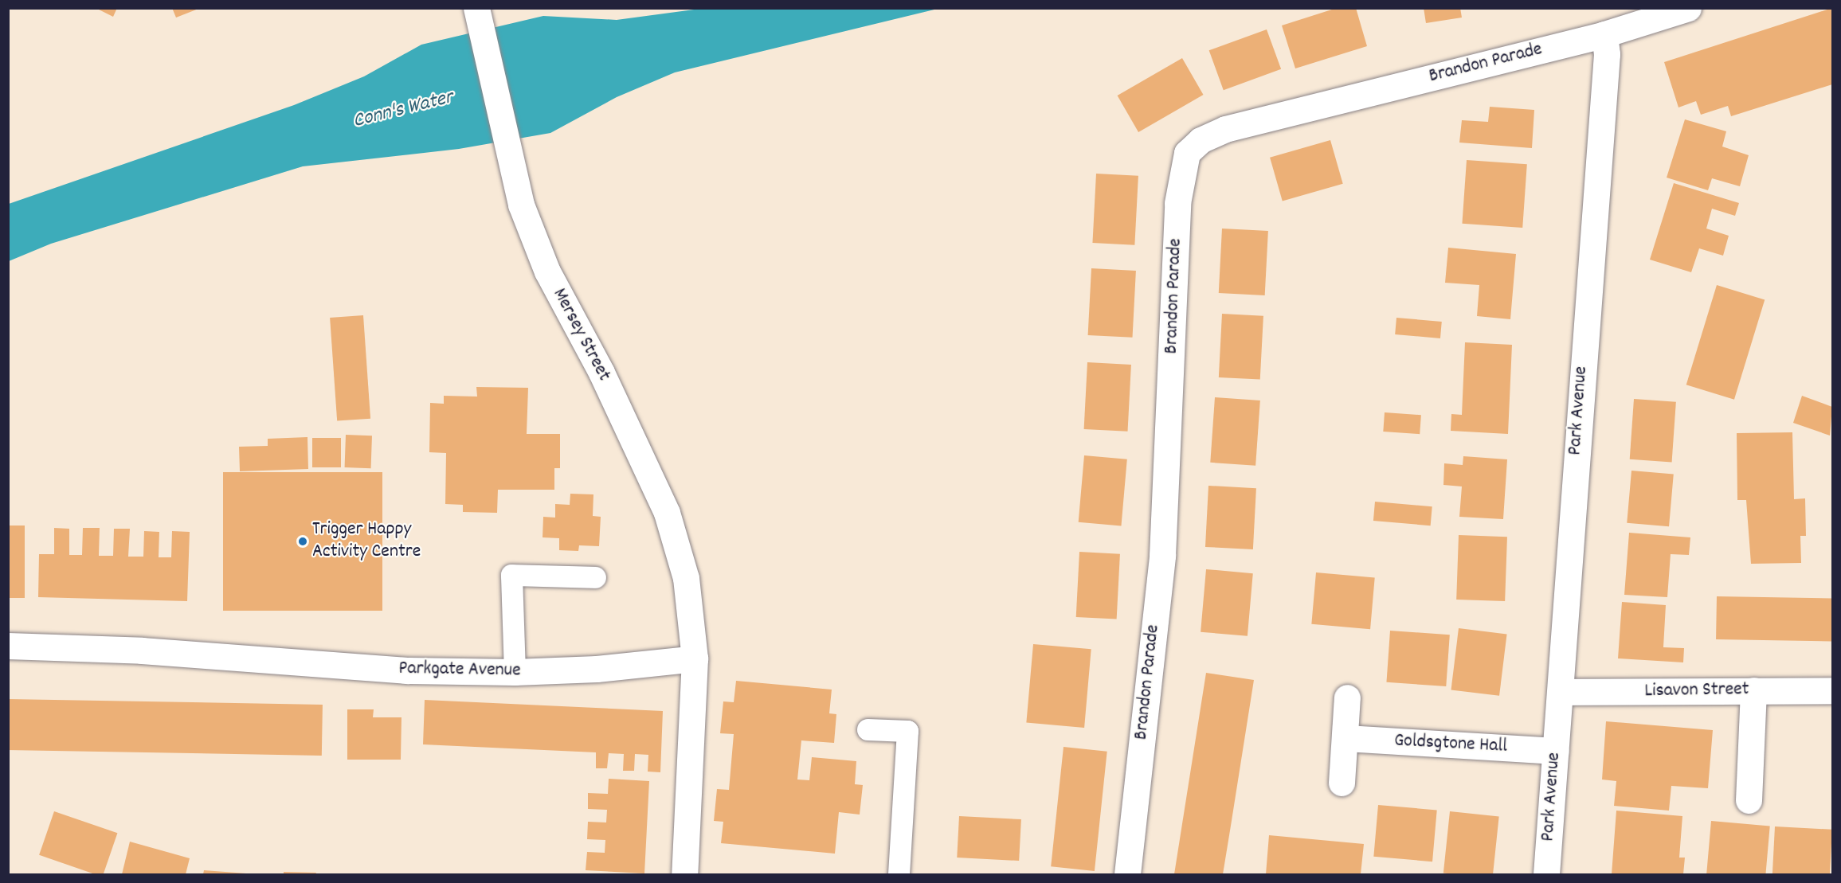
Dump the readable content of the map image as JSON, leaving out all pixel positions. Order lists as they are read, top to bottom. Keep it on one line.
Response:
{"streets":{"street":["Brandon Parade","Mersey Street","Park Avenue","Parkgate Avenue","Lisavon Street","Goldsgtone Hall"]},"crossings":[["Brandon Parade","Park Avenue"],["Mersey Street","Parkgate Avenue"],["Park Avenue","Lisavon Street"],["Park Avenue","Goldsgtone Hall"]],"water":["Conn's Water"],"places":["Trigger Happy Activity Centre"]}
